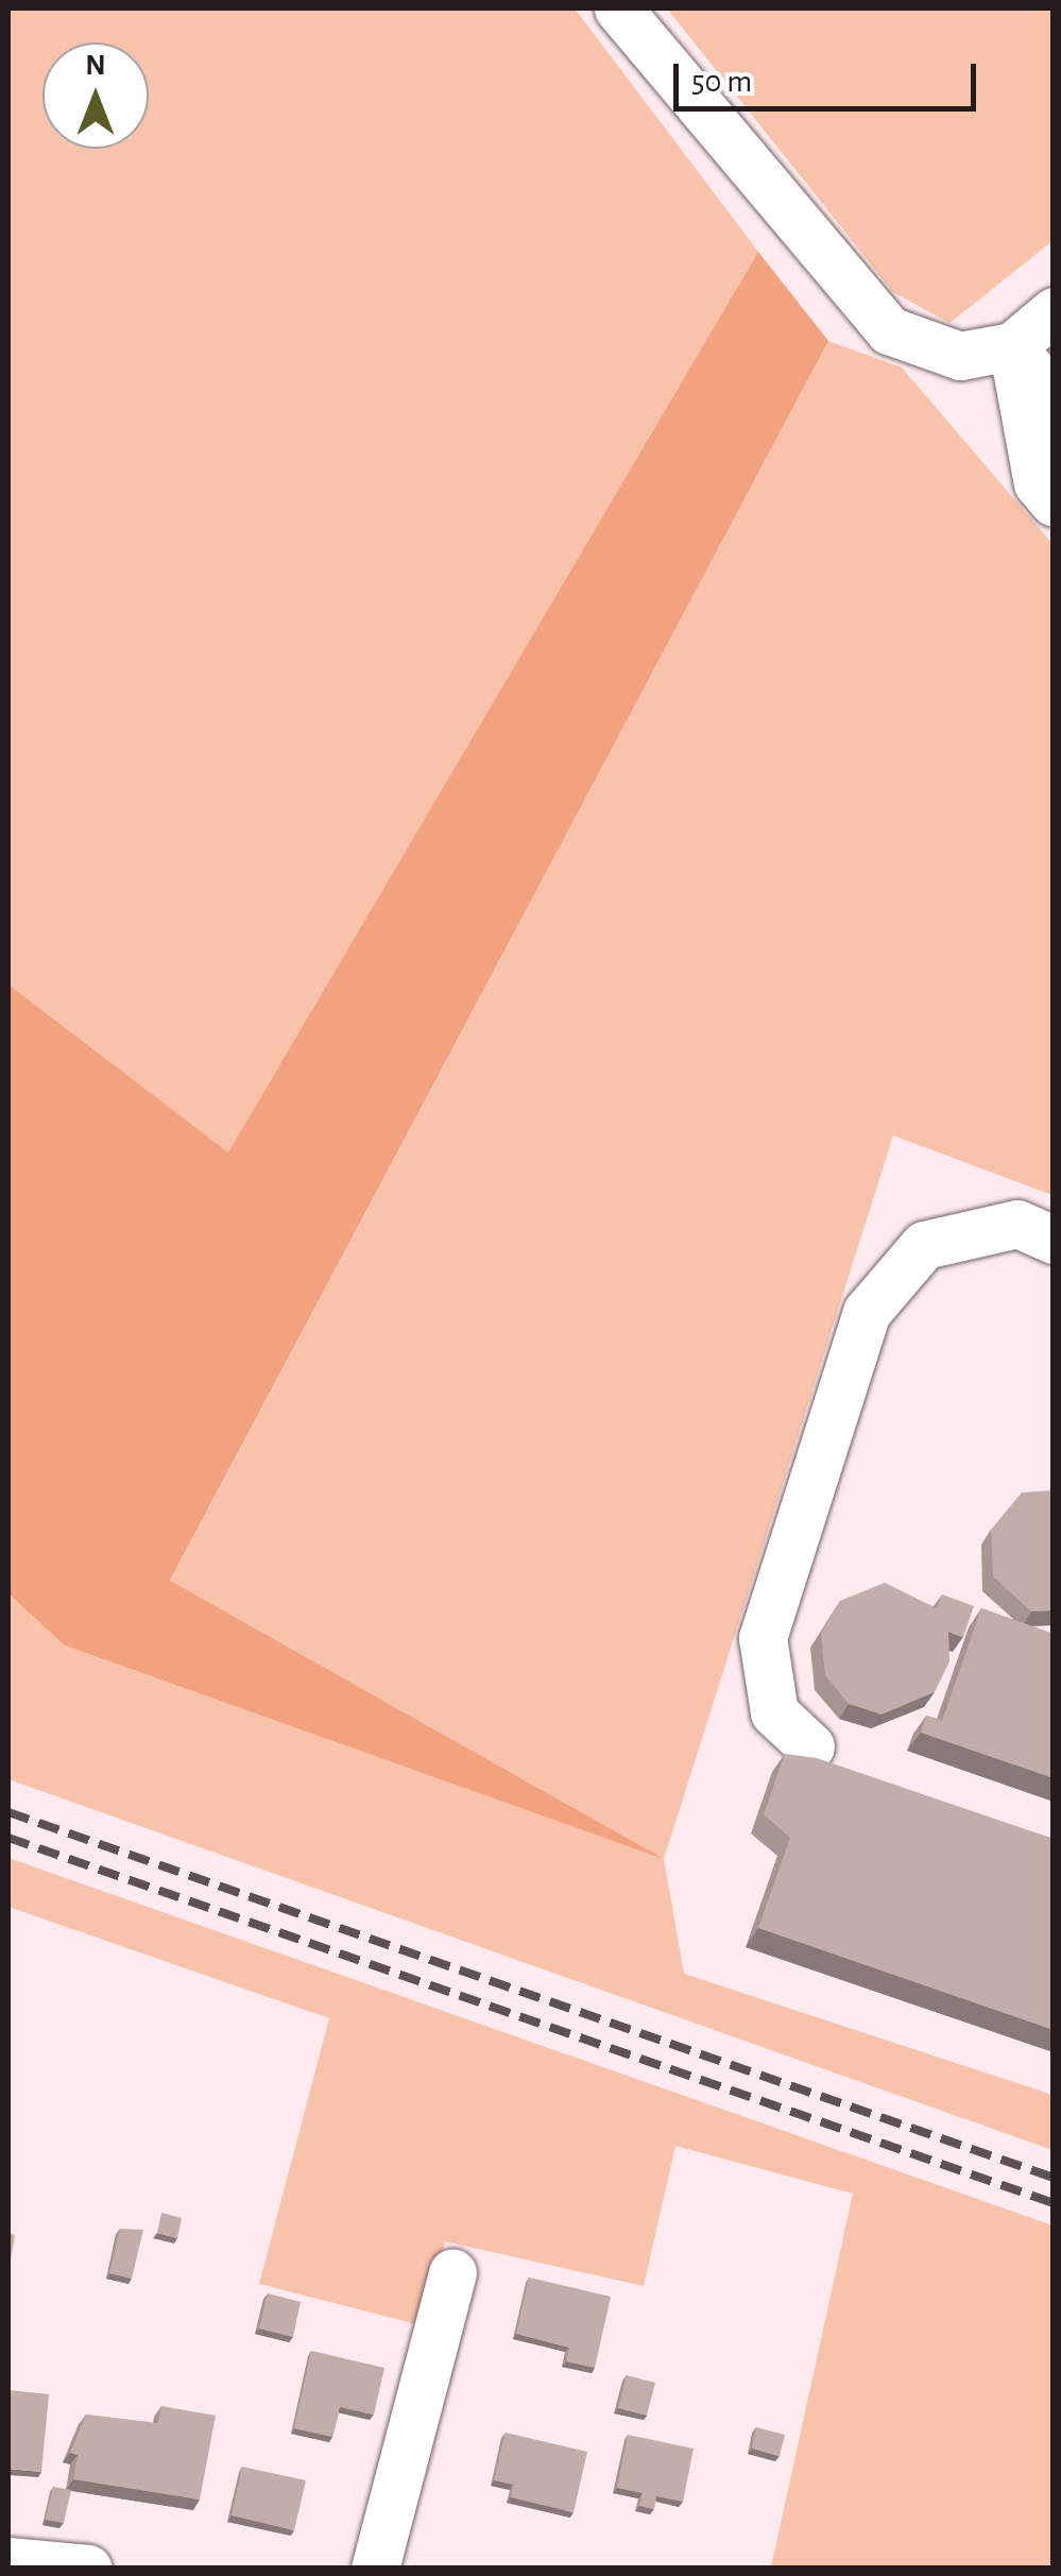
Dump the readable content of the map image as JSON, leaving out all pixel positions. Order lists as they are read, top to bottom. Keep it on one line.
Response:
{"scale_bar":"50 m","north":"top"}
